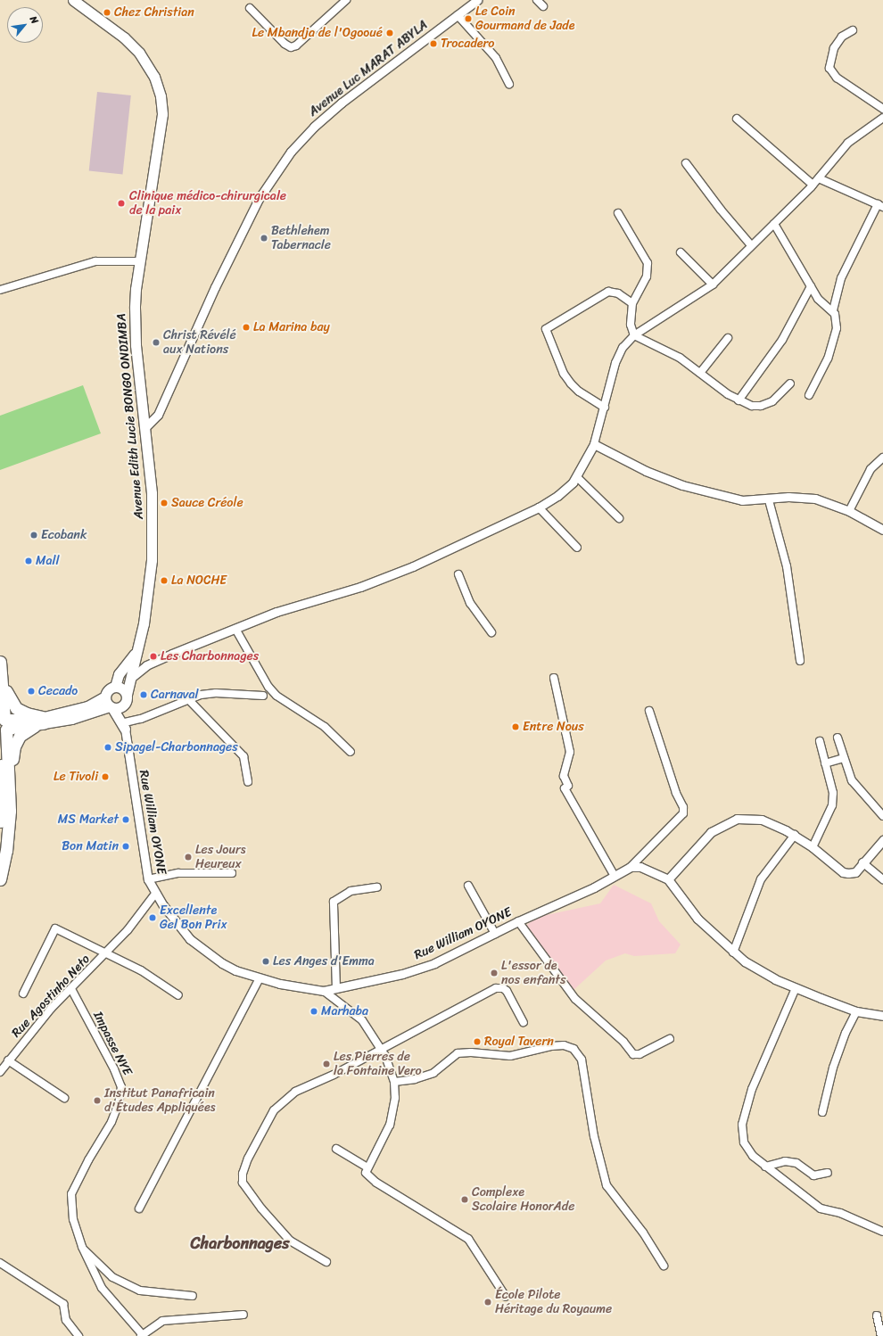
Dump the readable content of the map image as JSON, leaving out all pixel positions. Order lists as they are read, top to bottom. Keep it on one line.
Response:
{"streets":{"main road":["Avenue Edith Lucie BONGO ONDIMBA"],"street":["Avenue Luc MARAT ABYLA","Rue William OYONE","Rue Agostinho Neto","Impasse NYE"]},"crossings":[["Avenue Luc MARAT ABYLA","Avenue Edith Lucie BONGO ONDIMBA"],["Rue William OYONE","Rue Agostinho Neto"],["Rue Agostinho Neto","Impasse NYE"]],"districts":["Charbonnages"],"places":["Chez Christian","Le Coin Gourmand de Jade","Le Mbandja de l'Ogooué","Trocadero","Clinique médico-chirurgicale de la paix","Bethlehem Tabernacle","La Marina bay","Christ Révélé aux Nations","Sauce Créole","Ecobank","Mall","La NOCHE","Les Charbonnages","Cecado","Carnaval","Entre Nous","Sipagel-Charbonnages","Le Tivoli","MS Market","Bon Matin","Les Jours Heureux","Excellente Gel Bon Prix","Les Anges d'Emma","L'essor de nos enfants","Marhaba","Royal Tavern","Les Pierres de la Fontaine Vero","Institut Panafricain d'Études Appliquées","Complexe Scolaire HonorAde","École Pilote Héritage du Royaume"],"north":"top right"}
